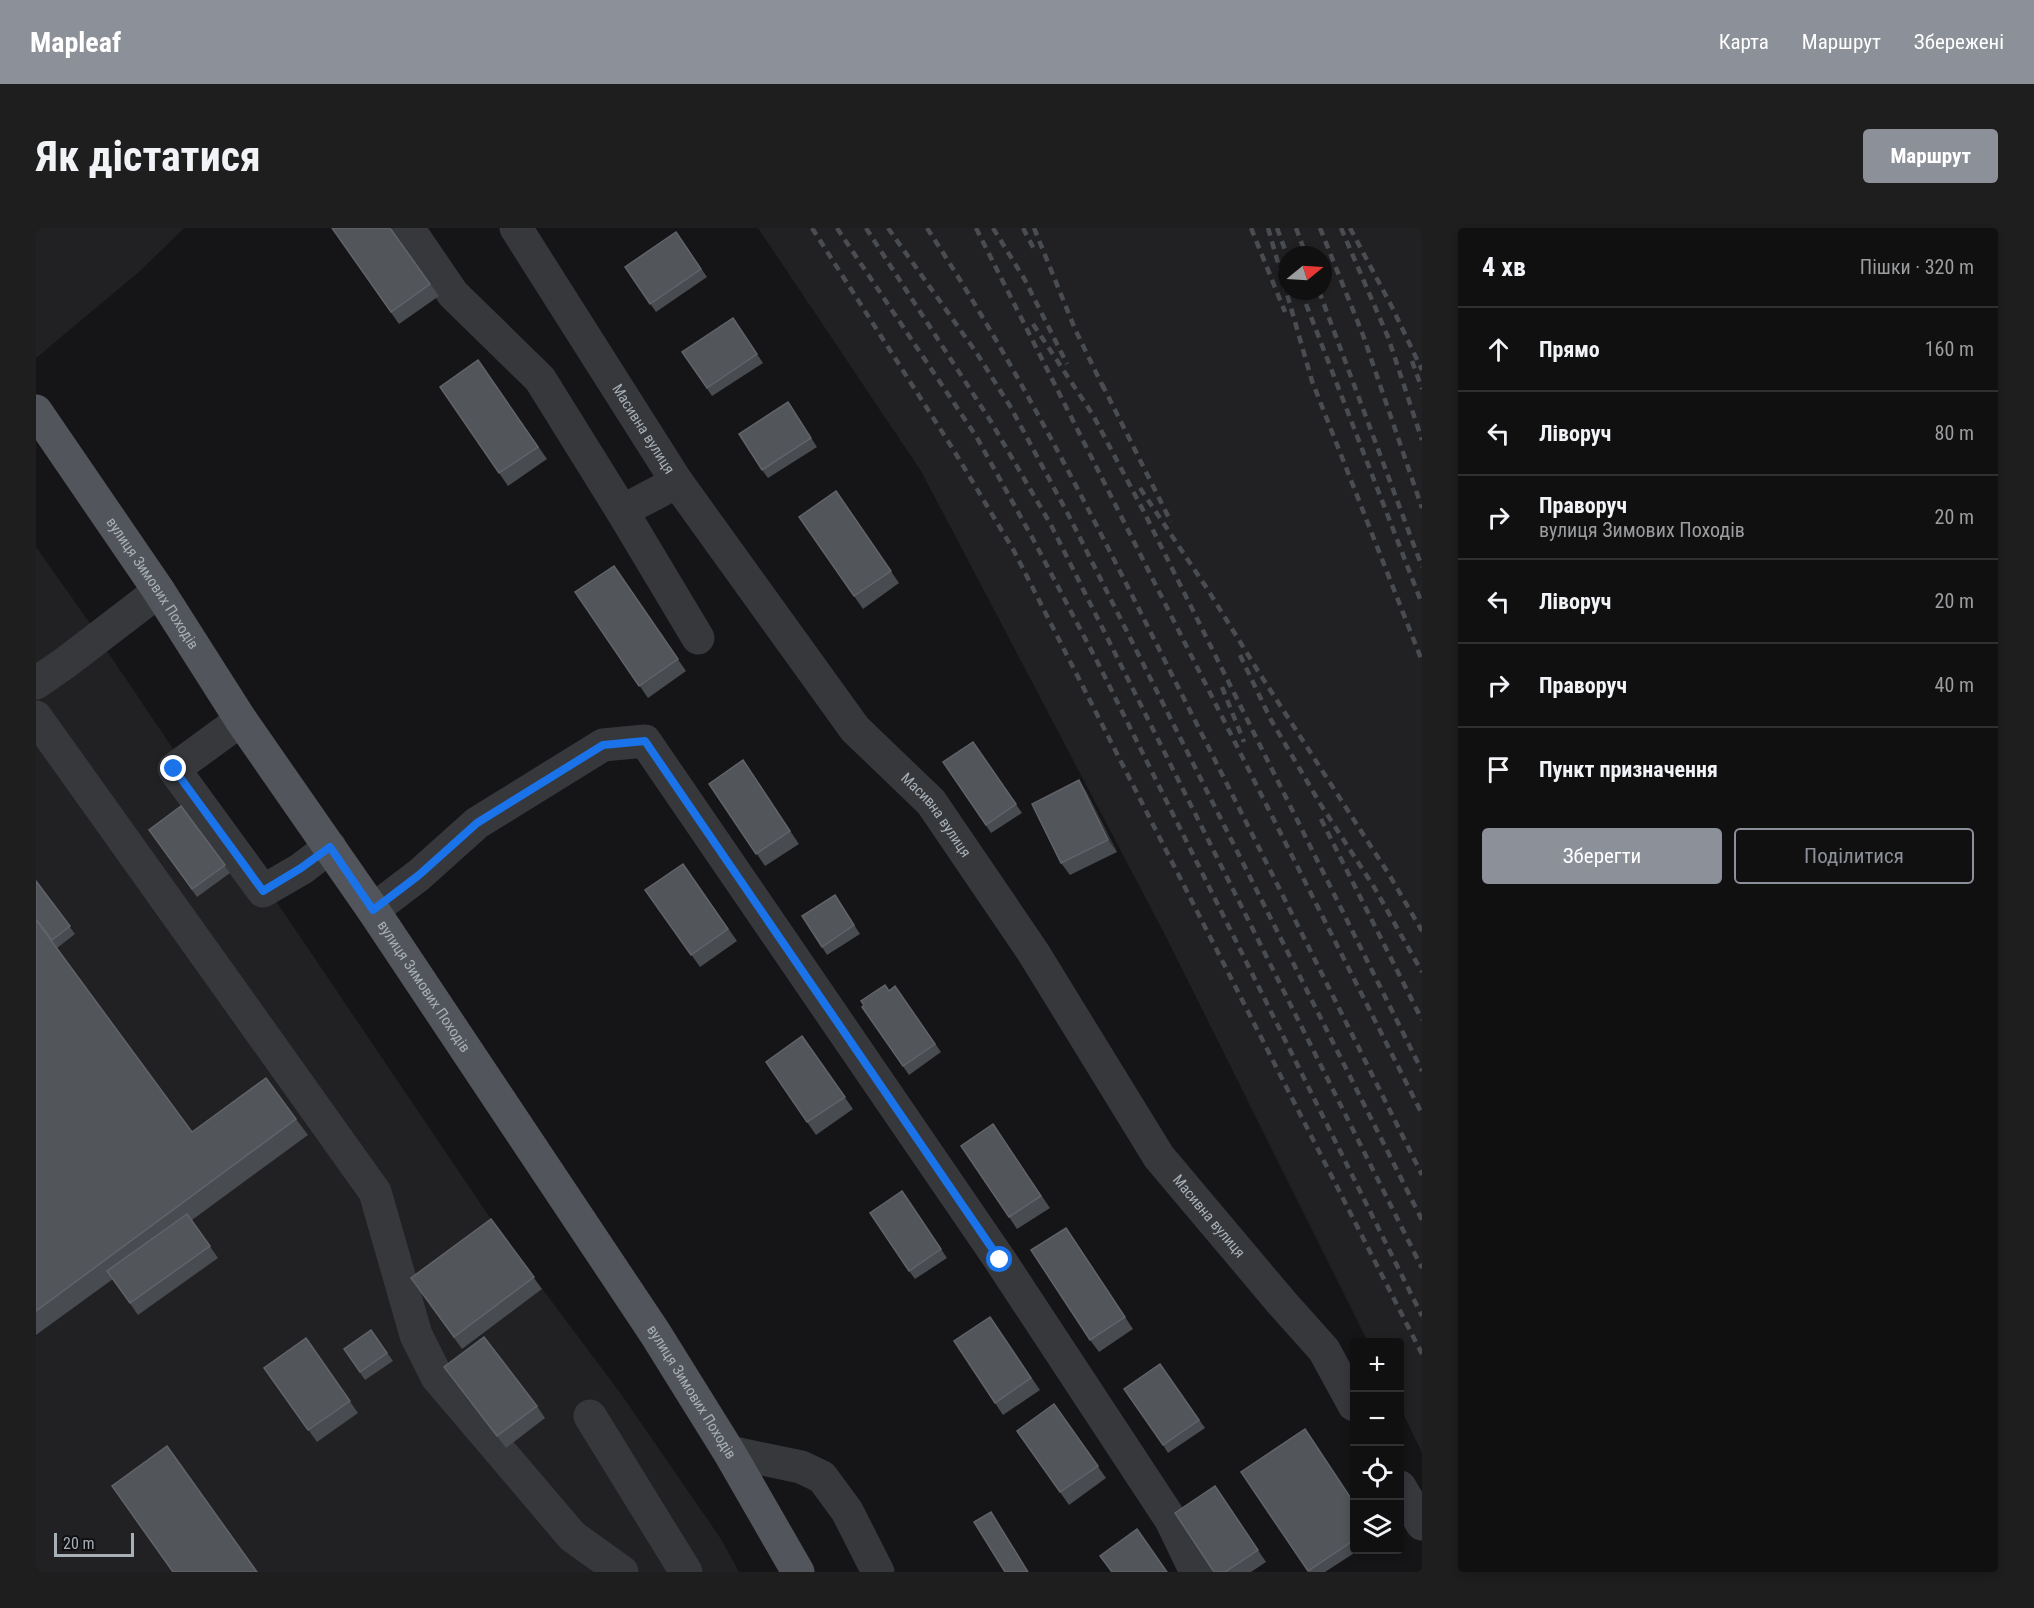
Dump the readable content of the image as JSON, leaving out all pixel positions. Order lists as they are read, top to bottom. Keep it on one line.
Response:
{"streets":{"main road":["вулиця Зимових Походів"],"street":["Масивна вулиця"]},"scale_bar":"20 m","north":"right","page":{"header":"Mapleaf","nav":["Карта","Маршрут","Збережені"],"buttons":["Маршрут",["Зберегти","Поділитися"]],"title":"Як дістатися","heading":["4 хв","Пішки · 320 m"],"list":[["Прямо","160 m"],["Ліворуч","80 m"],["Праворуч","вулиця Зимових Походів","20 m"],["Ліворуч","20 m"],["Праворуч","40 m"],"Пункт призначення"],"map_buttons":["+","−"],"scale":"20 m"}}
